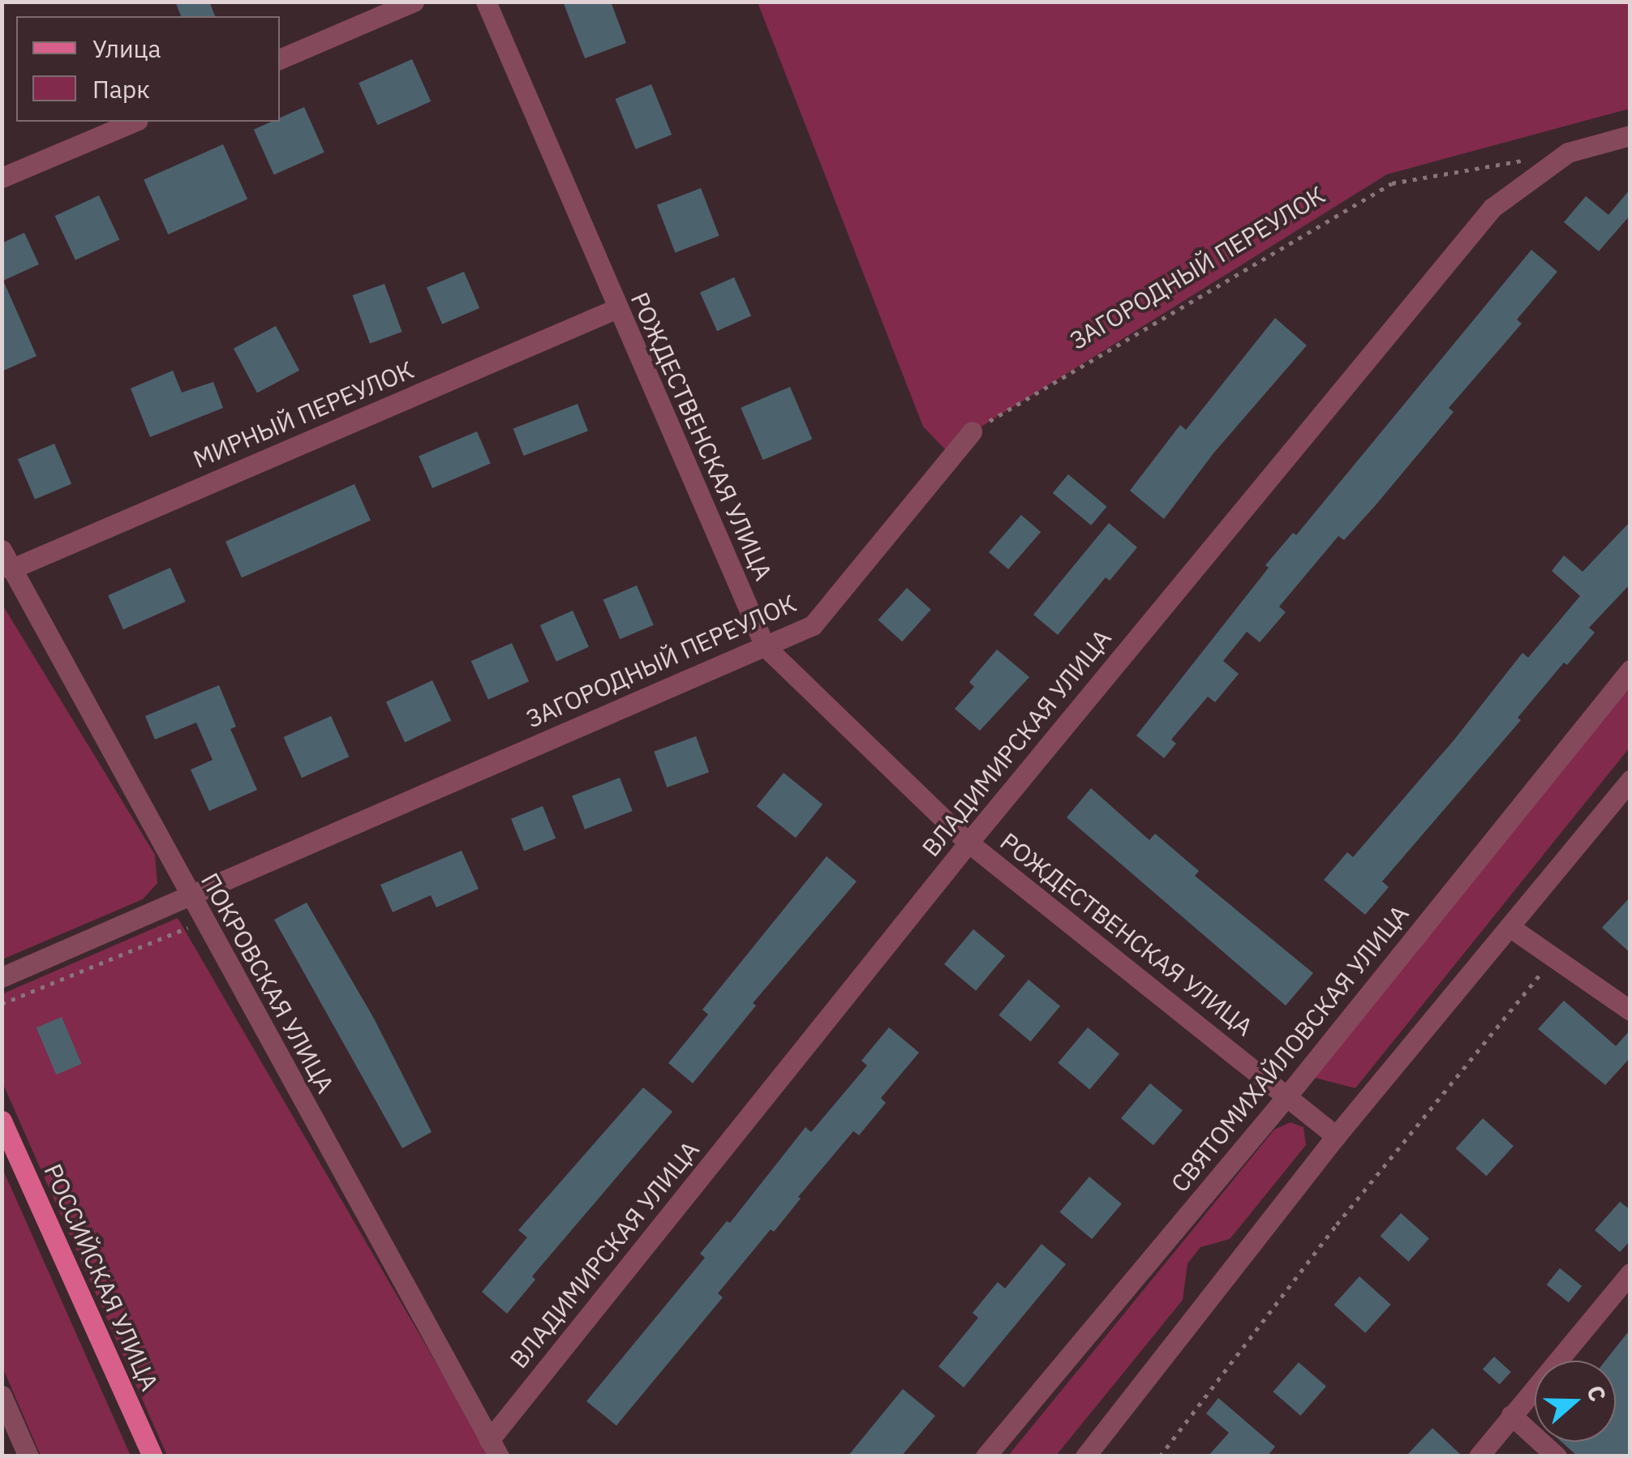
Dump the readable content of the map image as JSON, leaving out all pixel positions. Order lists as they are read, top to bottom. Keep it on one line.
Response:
{"streets":{"main road":["РОССИЙСКАЯ УЛИЦА"],"street":["ЗАГОРОДНЫЙ ПЕРЕУЛОК","МИРНЫЙ ПЕРЕУЛОК","РОЖДЕСТВЕНСКАЯ УЛИЦА","ВЛАДИМИРСКАЯ УЛИЦА","ПОКРОВСКАЯ УЛИЦА","СВЯТОМИХАЙЛОВСКАЯ УЛИЦА"]},"crossings":[["ЗАГОРОДНЫЙ ПЕРЕУЛОК","РОЖДЕСТВЕНСКАЯ УЛИЦА"],["ЗАГОРОДНЫЙ ПЕРЕУЛОК","ПОКРОВСКАЯ УЛИЦА"],["МИРНЫЙ ПЕРЕУЛОК","РОЖДЕСТВЕНСКАЯ УЛИЦА"],["МИРНЫЙ ПЕРЕУЛОК","ПОКРОВСКАЯ УЛИЦА"],["РОЖДЕСТВЕНСКАЯ УЛИЦА","ВЛАДИМИРСКАЯ УЛИЦА"],["РОЖДЕСТВЕНСКАЯ УЛИЦА","СВЯТОМИХАЙЛОВСКАЯ УЛИЦА"],["ВЛАДИМИРСКАЯ УЛИЦА","ПОКРОВСКАЯ УЛИЦА"]],"legend":["Улица","Парк"],"north":"right"}
